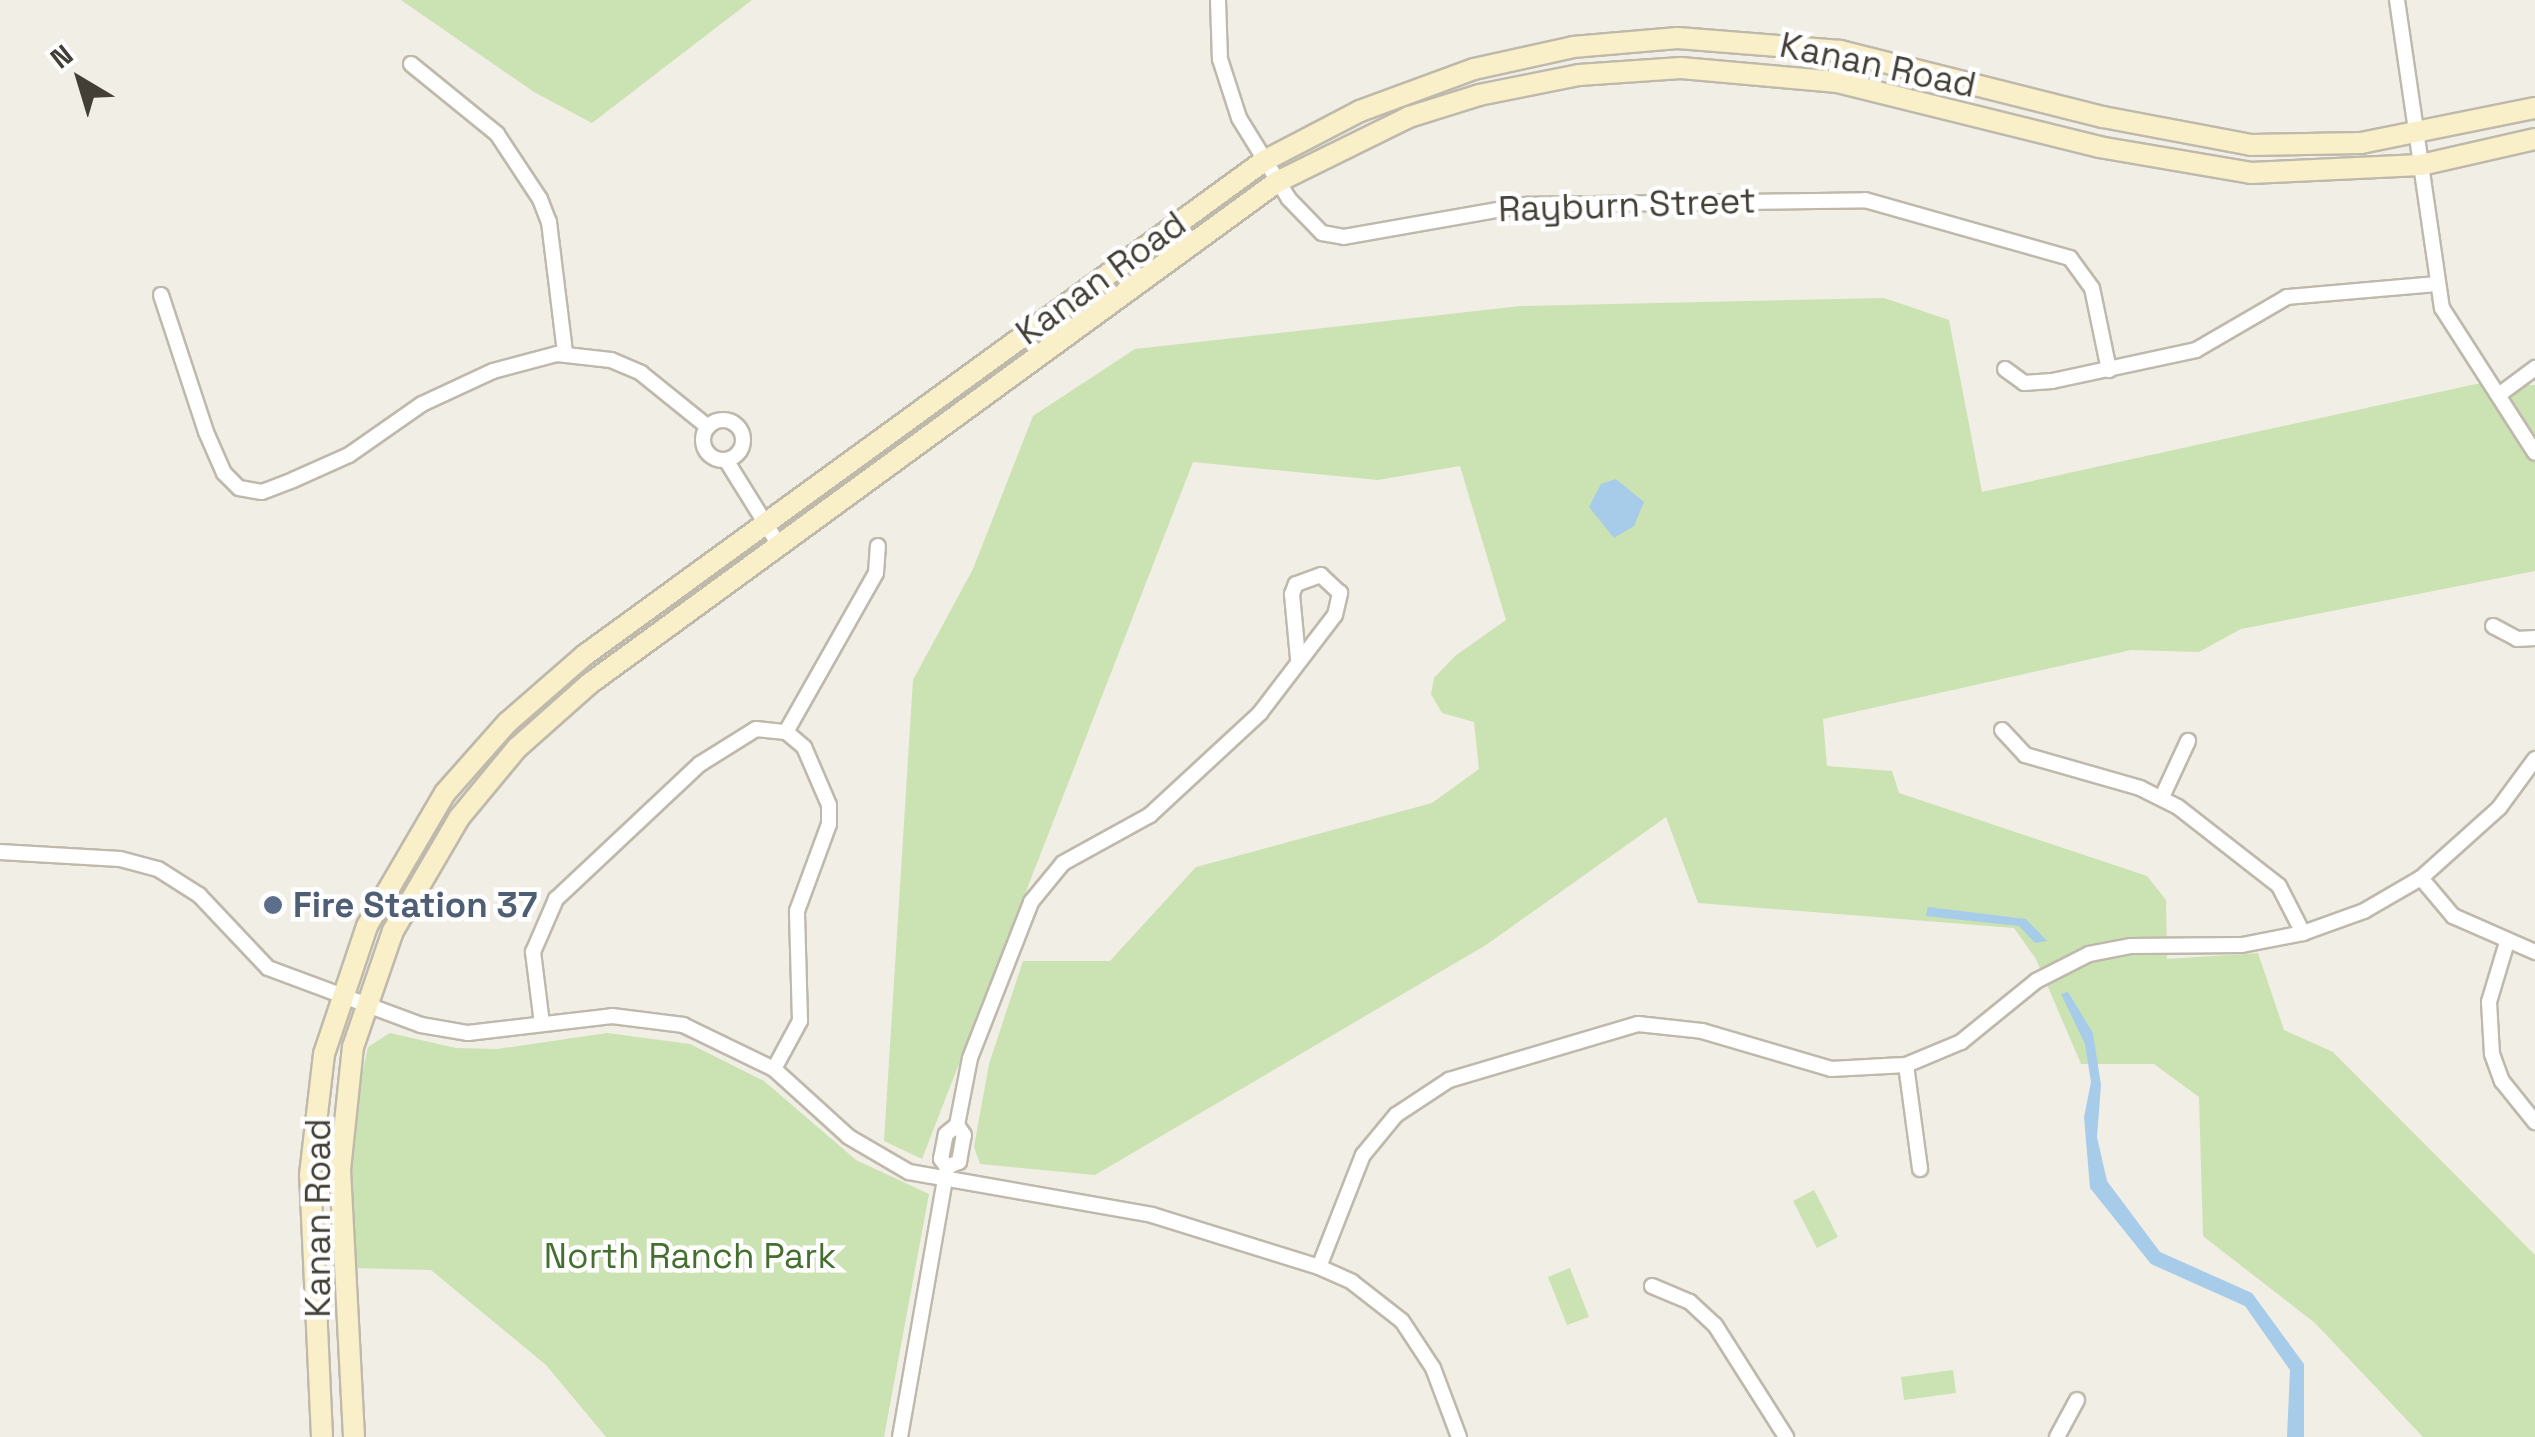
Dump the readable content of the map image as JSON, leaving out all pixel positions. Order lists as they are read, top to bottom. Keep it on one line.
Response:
{"streets":{"main road":["Kanan Road"],"street":["Rayburn Street"]},"crossings":[["Kanan Road","Rayburn Street"]],"parks":["North Ranch Park"],"places":["Fire Station 37"],"north":"top left"}
